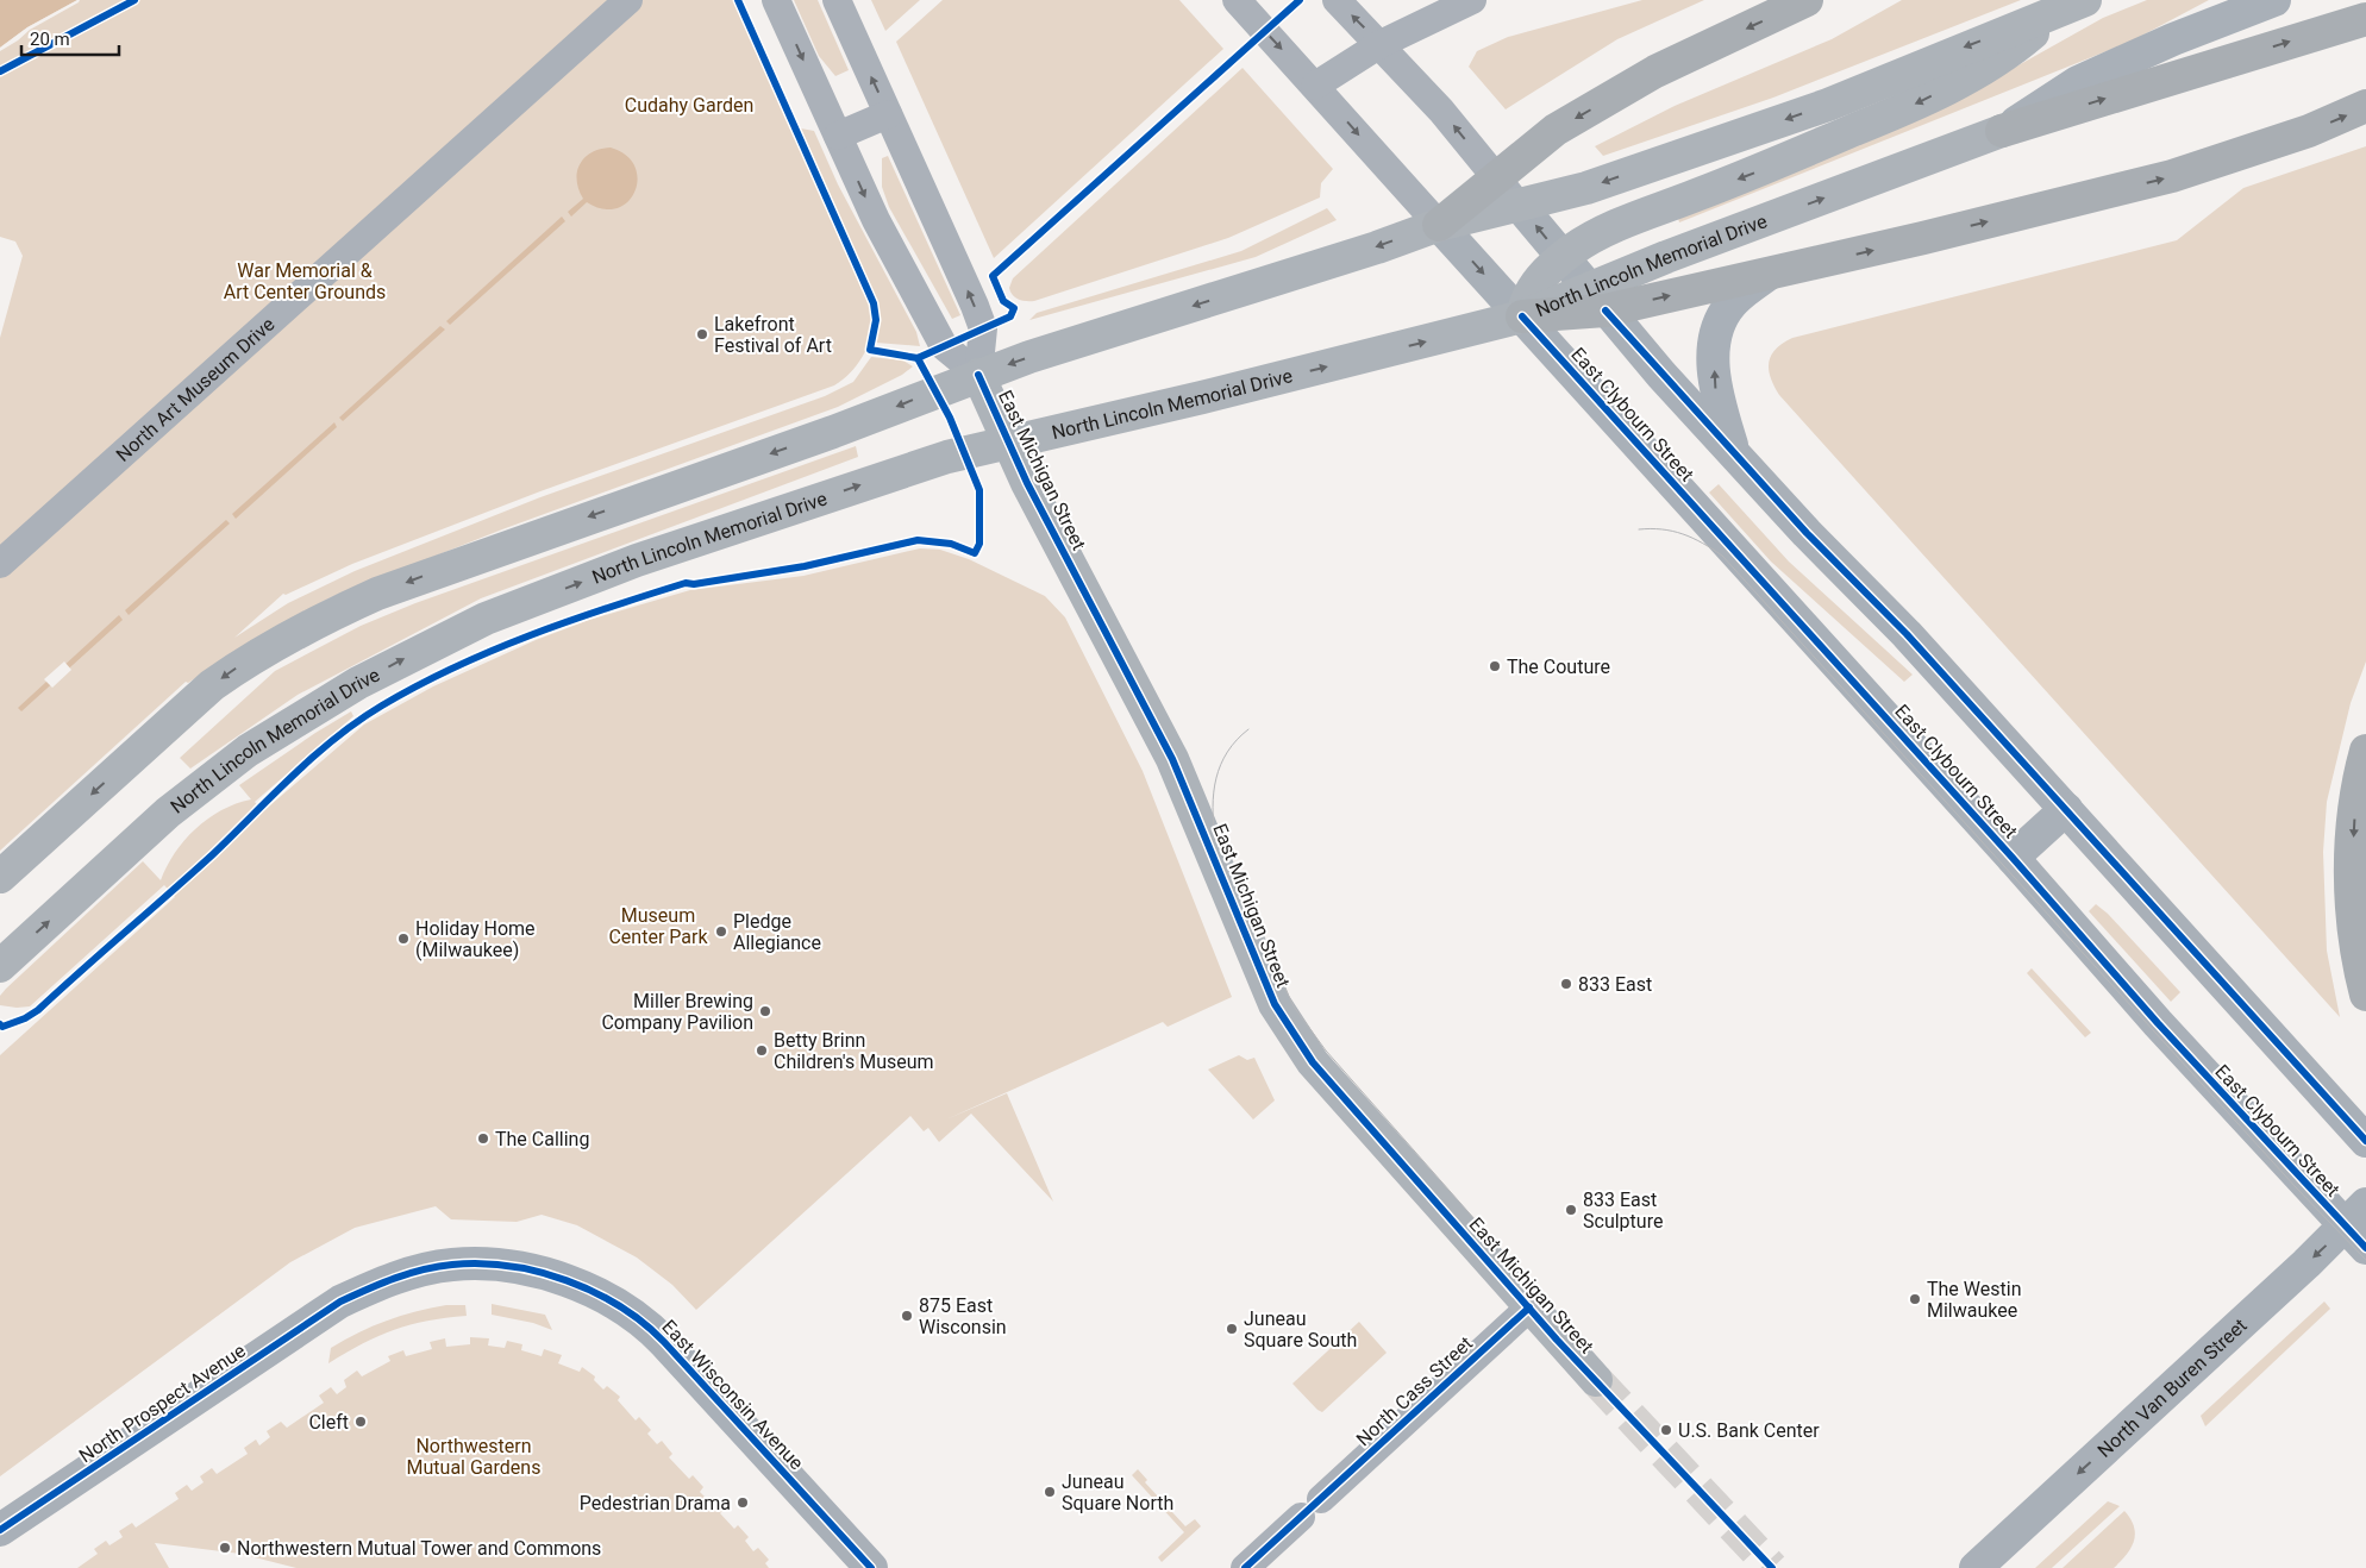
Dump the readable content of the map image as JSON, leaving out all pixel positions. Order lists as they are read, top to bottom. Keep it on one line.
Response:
{"streets":{"main road":["North Lincoln Memorial Drive","East Clybourn Street","East Michigan Street","North Van Buren Street","East Wisconsin Avenue","North Prospect Avenue"],"street":["North Art Museum Drive","North Cass Street"]},"crossings":[["North Lincoln Memorial Drive","East Clybourn Street"],["North Lincoln Memorial Drive","East Michigan Street"],["East Clybourn Street","North Van Buren Street"],["East Michigan Street","North Cass Street"],["East Wisconsin Avenue","North Prospect Avenue"]],"one_way":["North Van Buren Street"],"parks":["Cudahy Garden","War Memorial & Art Center Grounds","Museum Center Park","Northwestern Mutual Gardens"],"places":["Lakefront Festival of Art","The Couture","Pledge Allegiance","Holiday Home (Milwaukee)","833 East","Miller Brewing Company Pavilion","Betty Brinn Children's Museum","The Calling","833 East Sculpture","The Westin Milwaukee","875 East Wisconsin","Juneau Square South","Cleft","U.S. Bank Center","Juneau Square North","Pedestrian Drama","Northwestern Mutual Tower and Commons"],"scale_bar":"20 m"}
